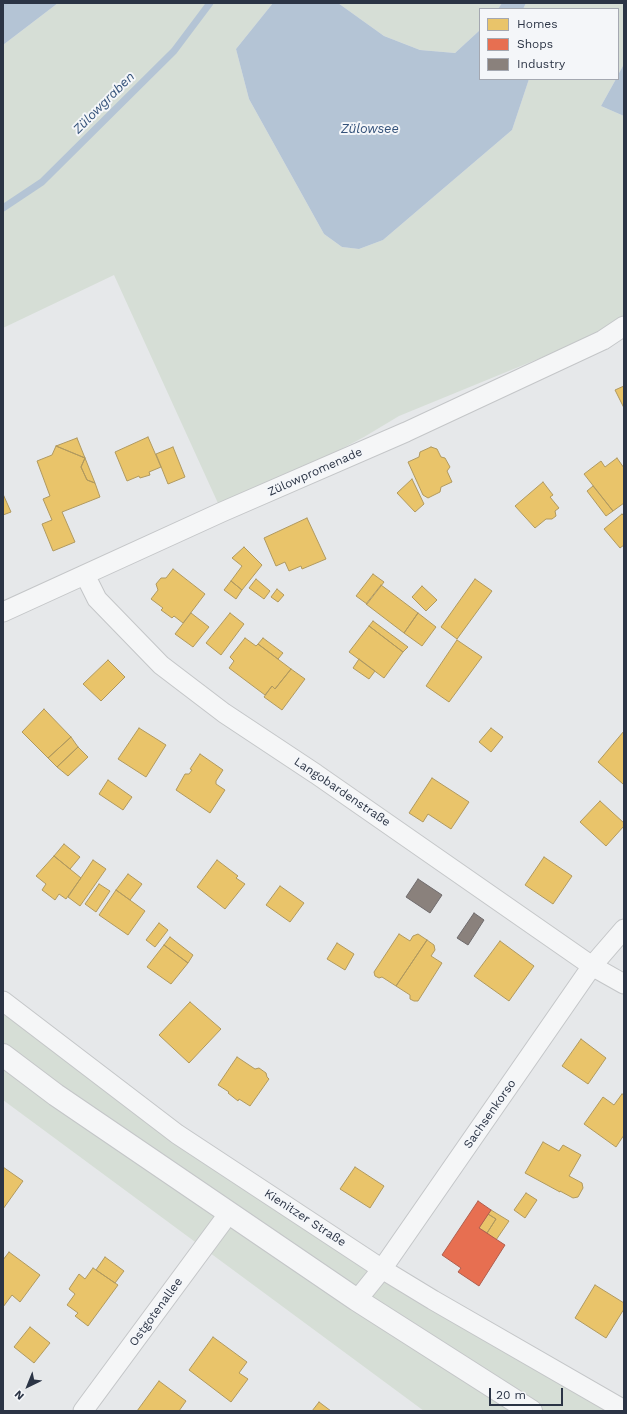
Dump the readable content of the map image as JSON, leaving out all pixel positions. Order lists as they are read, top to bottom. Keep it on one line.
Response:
{"streets":{"street":["Zülowpromenade","Langobardenstraße","Sachsenkorso","Kienitzer Straße","Ostgotenallee"]},"crossings":[["Zülowpromenade","Langobardenstraße"],["Langobardenstraße","Sachsenkorso"],["Sachsenkorso","Kienitzer Straße"]],"water":["Zülowgraben","Zülowsee"],"legend":["Homes","Shops","Industry"],"scale_bar":"20 m","north":"bottom left"}
